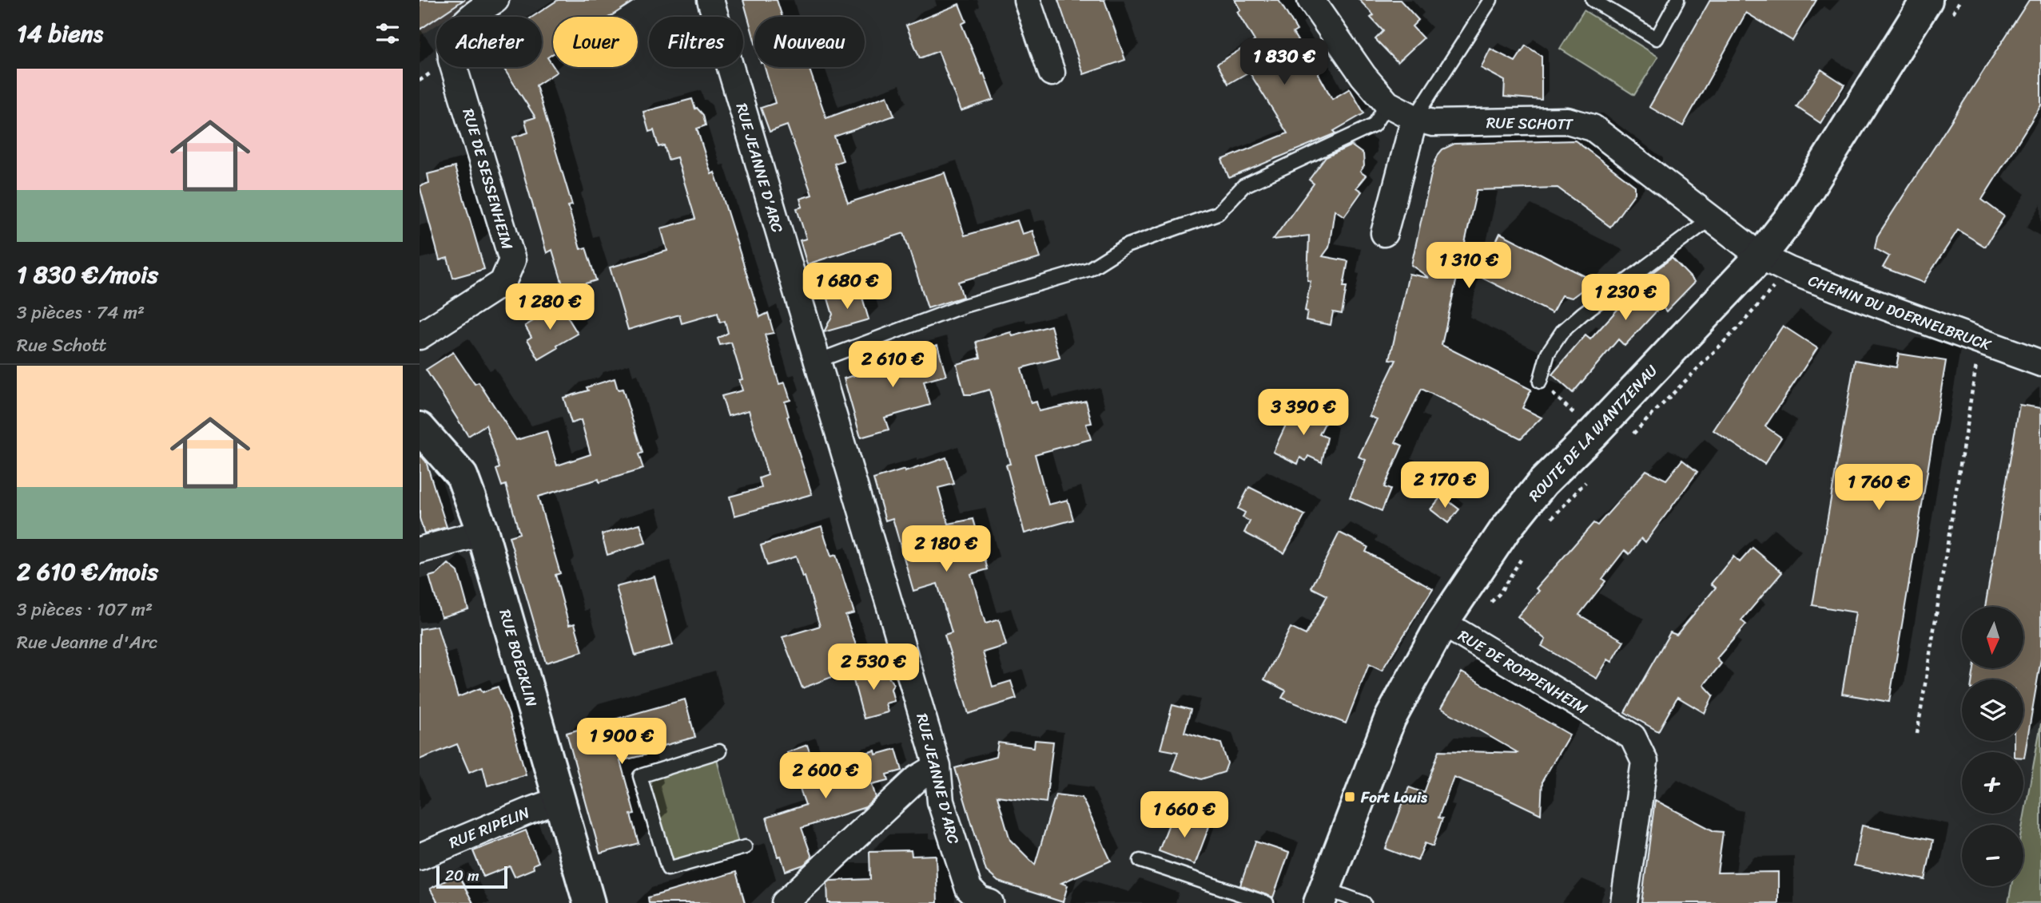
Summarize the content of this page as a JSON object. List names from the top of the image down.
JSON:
{
  "streets": {
    "street": [
      "RUE SCHOTT",
      "RUE JEANNE D'ARC",
      "RUE DE SESSENHEIM",
      "CHEMIN DU DOERNELBRUCK",
      "ROUTE DE LA WANTZENAU",
      "RUE BOECKLIN",
      "RUE DE ROPPENHEIM",
      "RUE RIPELIN"
    ]
  },
  "crossings": [
    ["RUE SCHOTT", "CHEMIN DU DOERNELBRUCK"],
    ["RUE SCHOTT", "ROUTE DE LA WANTZENAU"],
    ["CHEMIN DU DOERNELBRUCK", "ROUTE DE LA WANTZENAU"],
    ["ROUTE DE LA WANTZENAU", "RUE DE ROPPENHEIM"],
    ["RUE BOECKLIN", "RUE RIPELIN"]
  ],
  "places": {
    "transit": ["Fort Louis"]
  },
  "scale_bar": "20 m",
  "north": "bottom",
  "page": {
    "heading": "14 biens",
    "chip": [
      "Acheter",
      "Louer",
      "Filtres",
      "Nouveau"
    ],
    "price": [
      "1 830 €",
      "1 310 €",
      "1 680 €",
      "1 230 €",
      "1 280 €",
      "2 610 €",
      "3 390 €",
      "2 170 €",
      "1 760 €",
      "2 180 €",
      "2 530 €",
      "1 900 €",
      "2 600 €",
      "1 660 €"
    ],
    "list": [
      {
        "name": "1 830 €/mois",
        "note": "3 pièces · 74 m² · Rue Schott"
      },
      {
        "name": "2 610 €/mois",
        "note": "3 pièces · 107 m² · Rue Jeanne d'Arc"
      }
    ],
    "map_buttons": ["+", "−"],
    "scale": "20 m"
  }
}
